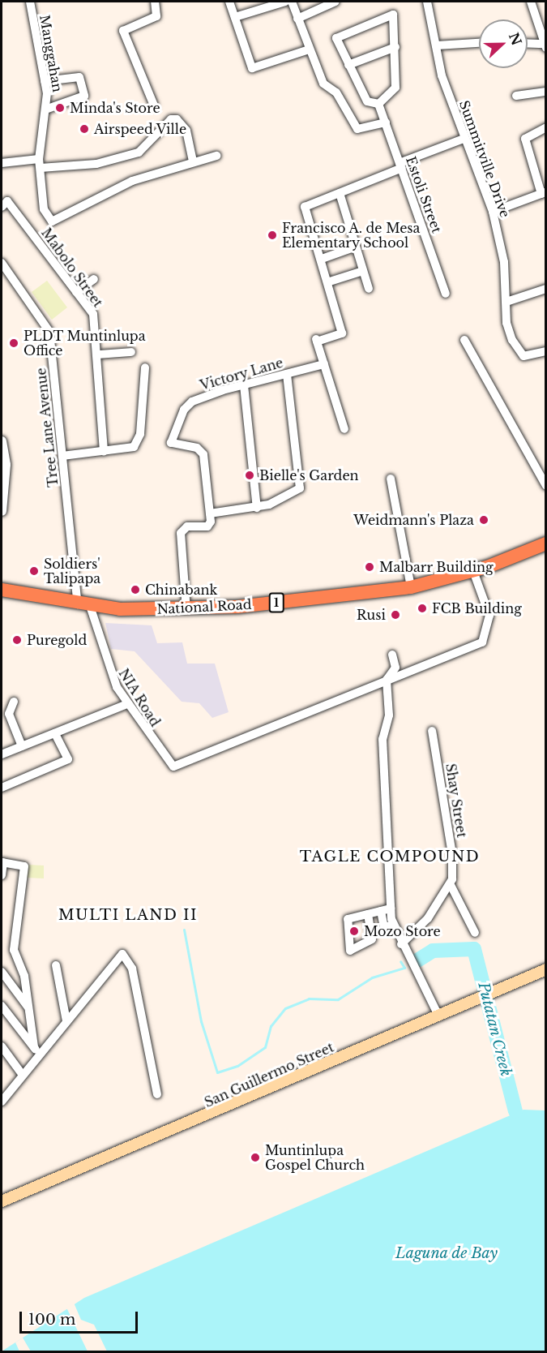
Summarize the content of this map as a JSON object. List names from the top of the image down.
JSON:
{
  "streets": {
    "highway": ["1", "National Road"],
    "main road": ["San Guillermo Street"],
    "street": [
      "Manggahan",
      "Summitville Drive",
      "Estoli Street",
      "Mabolo Street",
      "Victory Lane",
      "Tree Lane Avenue",
      "NIA Road",
      "Shay Street"
    ]
  },
  "crossings": [
    ["Tree Lane Avenue", "National Road"],
    ["Tree Lane Avenue", "NIA Road"],
    ["National Road", "NIA Road"]
  ],
  "districts": ["TAGLE COMPOUND", "MULTI LAND II"],
  "water": ["Putatan Creek", "Laguna de Bay"],
  "places": [
    "Minda's Store",
    "Airspeed Ville",
    "Francisco A. de Mesa Elementary School",
    "PLDT Muntinlupa Office",
    "Bielle's Garden",
    "Weidmann's Plaza",
    "Malbarr Building",
    "Soldiers' Talipapa",
    "Chinabank",
    "FCB Building",
    "Rusi",
    "Puregold",
    "Mozo Store",
    "Muntinlupa Gospel Church"
  ],
  "scale_bar": "100 m",
  "north": "right"
}
